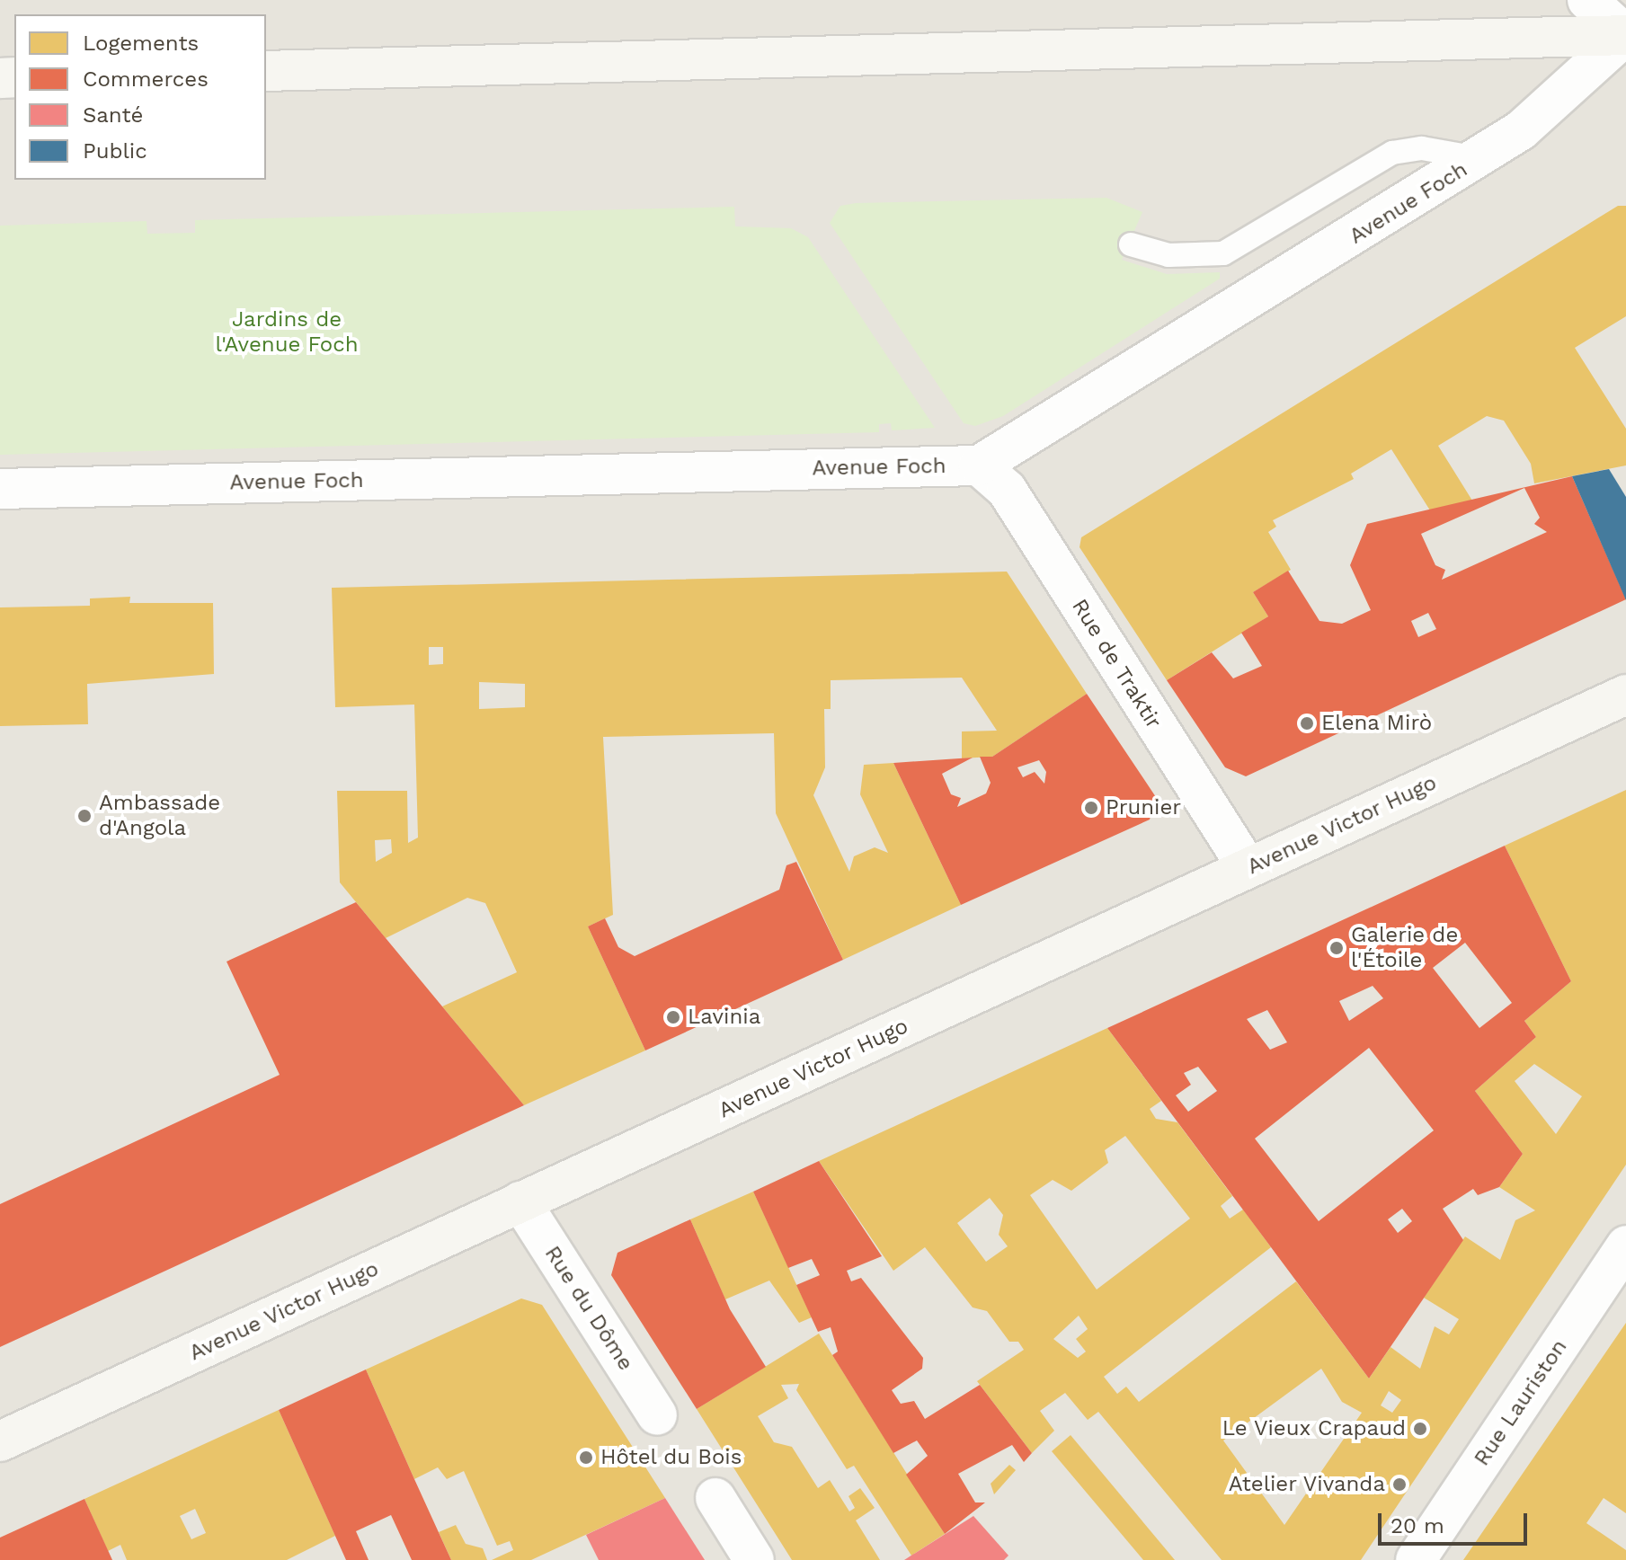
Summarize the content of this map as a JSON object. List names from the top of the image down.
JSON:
{
  "streets": {
    "main road": ["Avenue Victor Hugo"],
    "street": [
      "Avenue Foch",
      "Rue de Traktir",
      "Rue du Dôme",
      "Rue Lauriston"
    ]
  },
  "crossings": [
    ["Avenue Foch", "Rue de Traktir"],
    ["Rue de Traktir", "Avenue Victor Hugo"],
    ["Avenue Victor Hugo", "Rue du Dôme"]
  ],
  "parks": ["Jardins de l'Avenue Foch"],
  "places": [
    "Elena Mirò",
    "Prunier",
    "Ambassade d'Angola",
    "Galerie de l'Étoile",
    "Lavinia",
    "Le Vieux Crapaud",
    "Hôtel du Bois",
    "Atelier Vivanda"
  ],
  "legend": [
    "Logements",
    "Commerces",
    "Santé",
    "Public"
  ],
  "scale_bar": "20 m"
}
